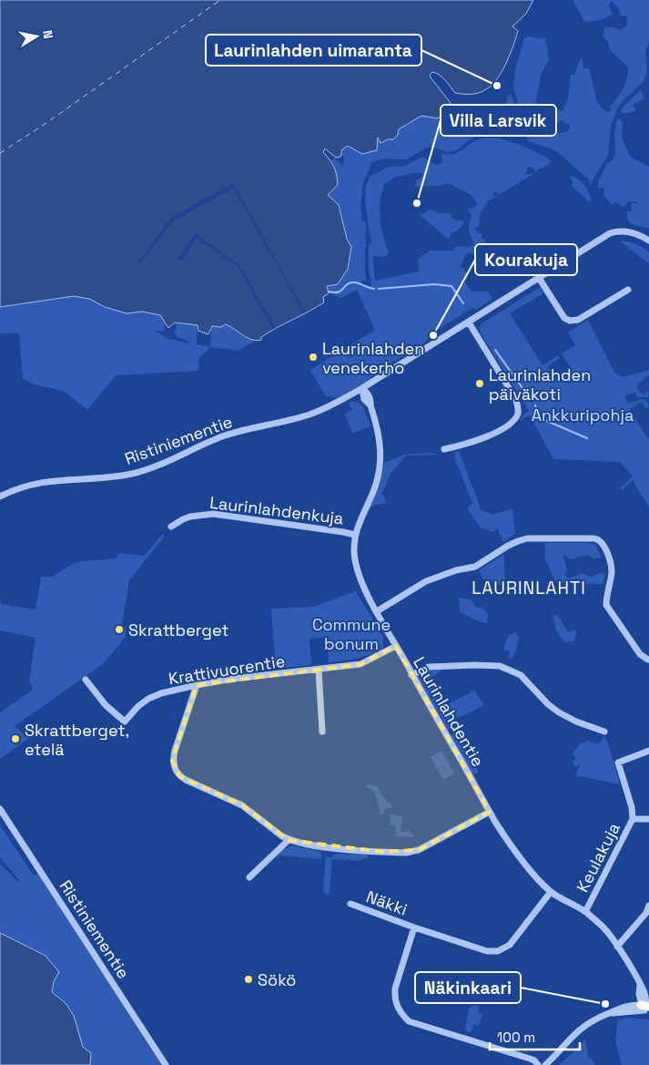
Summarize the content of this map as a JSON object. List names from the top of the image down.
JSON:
{
  "streets": {
    "street": [
      "Ristiniementie",
      "Laurinlahdenkuja",
      "Krattivuorentie",
      "Laurinlahdentie",
      "Keulakuja",
      "Näkki"
    ]
  },
  "crossings": [
    ["Ristiniementie", "Laurinlahdentie"],
    ["Laurinlahdenkuja", "Laurinlahdentie"],
    ["Krattivuorentie", "Laurinlahdentie"],
    ["Laurinlahdentie", "Keulakuja"],
    ["Laurinlahdentie", "Näkki"]
  ],
  "districts": ["LAURINLAHTI"],
  "parks": ["Ankkuripohja", "Commune bonum"],
  "places": [
    "Laurinlahden uimaranta",
    "Villa Larsvik",
    "Kourakuja",
    "Laurinlahden venekerho",
    "Laurinlahden päiväkoti",
    "Skrattberget",
    "Skrattberget, etelä",
    "Sökö",
    "Näkinkaari"
  ],
  "scale_bar": "100 m",
  "north": "right"
}
